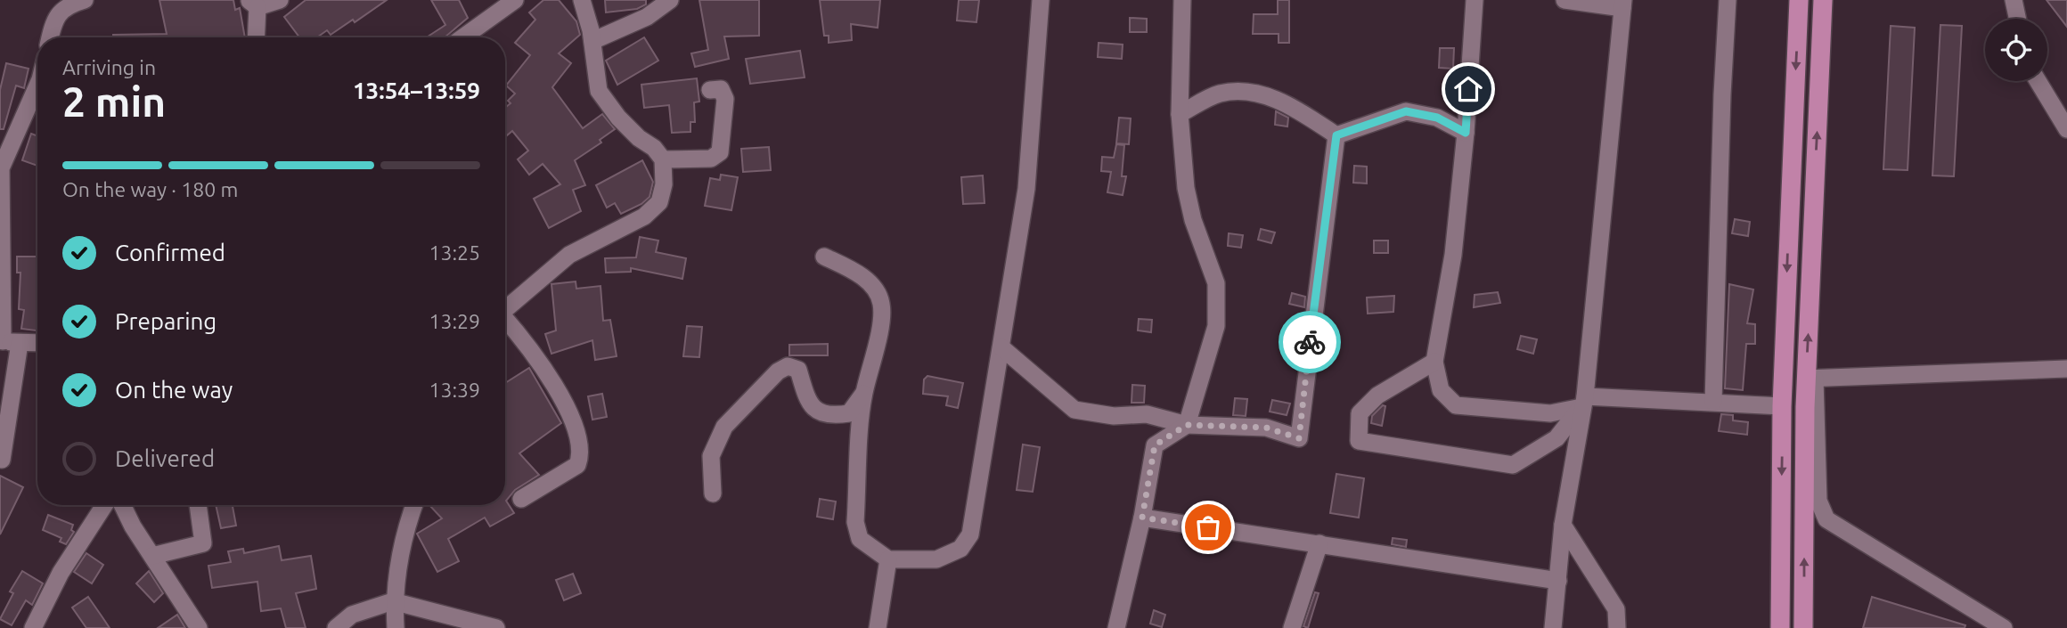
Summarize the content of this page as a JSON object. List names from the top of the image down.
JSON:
{
  "page": {
    "heading": ["2 min", "Arriving in", "13:54–13:59"],
    "bar": "On the way · 180 m",
    "list": [
      ["Confirmed", "13:25"],
      ["Preparing", "13:29"],
      ["On the way", "13:39"],
      "Delivered"
    ]
  }
}
